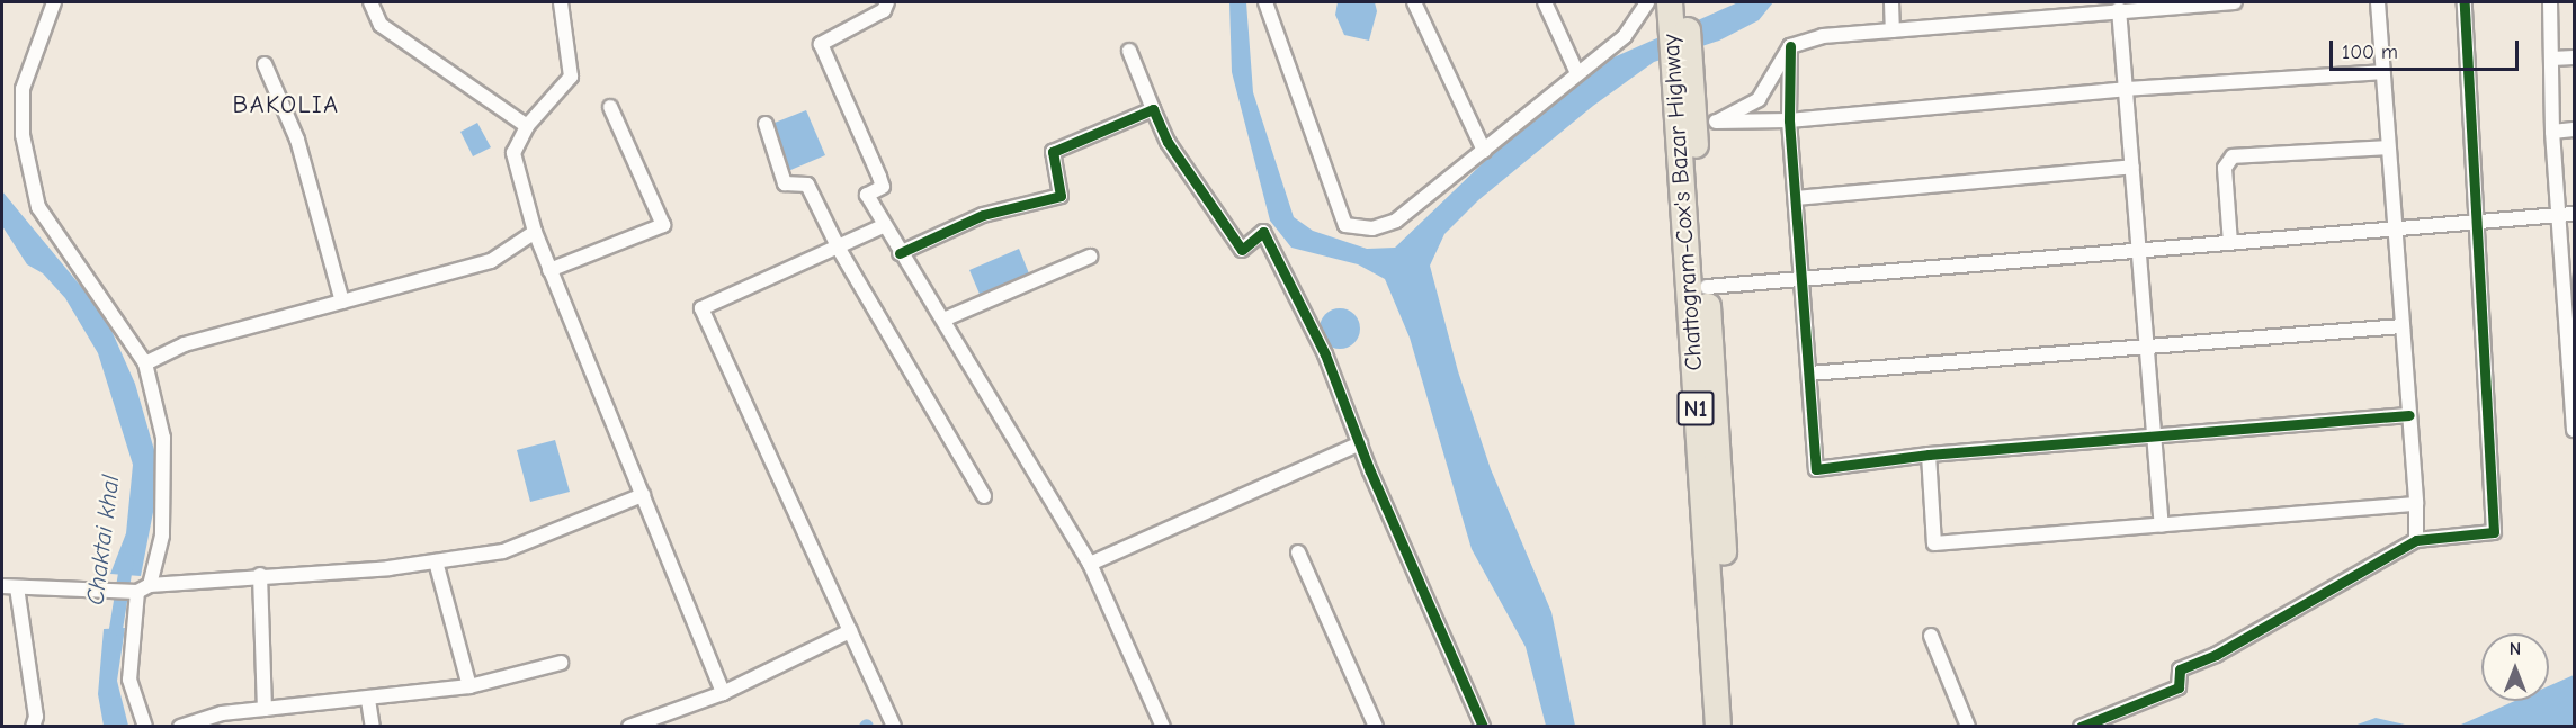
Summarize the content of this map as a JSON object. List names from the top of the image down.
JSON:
{
  "streets": {
    "highway": ["Chattogram-Cox's Bazar Highway", "N1"]
  },
  "districts": ["BAKOLIA"],
  "water": ["Chaktai khal"],
  "scale_bar": "100 m",
  "north": "top"
}
